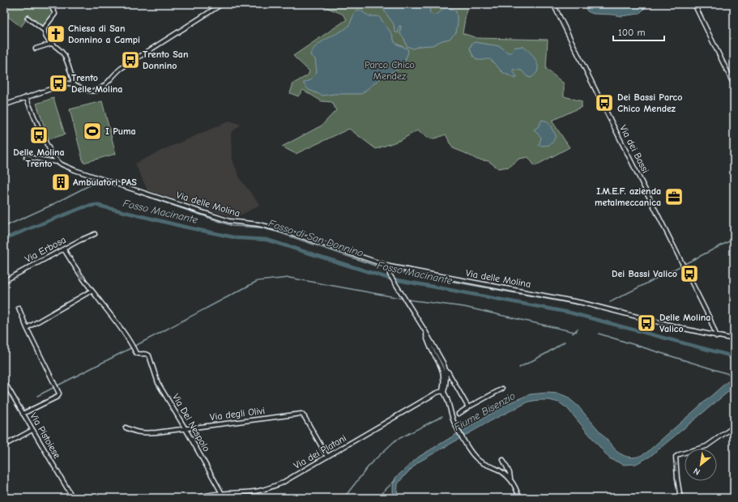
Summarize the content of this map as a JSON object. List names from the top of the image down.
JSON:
{
  "streets": {
    "street": [
      "Via dei Bassi",
      "Via delle Molina",
      "Via Erbosa",
      "Via degli Olivi",
      "Via Del Nespolo",
      "Via Pistoiese",
      "Via dei Platani"
    ]
  },
  "crossings": [
    ["Via dei Bassi", "Via delle Molina"],
    ["Via degli Olivi", "Via Del Nespolo"],
    ["Via degli Olivi", "Via dei Platani"],
    ["Via Del Nespolo", "Via dei Platani"]
  ],
  "water": ["Fosso Macinante", "Fosso di San Donnino", "Fiume Bisenzio"],
  "parks": ["Parco Chico Mendez"],
  "places": {
    "church": ["Chiesa di San Donnino a Campi"],
    "bus stop": [
      "Trento San Donnino",
      "Trento Delle Molina",
      "Dei Bassi Parco Chico Mendez",
      "Delle Molina Trento",
      "Dei Bassi Valico",
      "Delle Molina Valico"
    ],
    "sports": ["I Puma"],
    "building": ["Ambulatori PAS"],
    "office": ["I.M.E.F. azienda metalmeccanica"]
  },
  "scale_bar": "100 m",
  "north": "bottom left"
}
